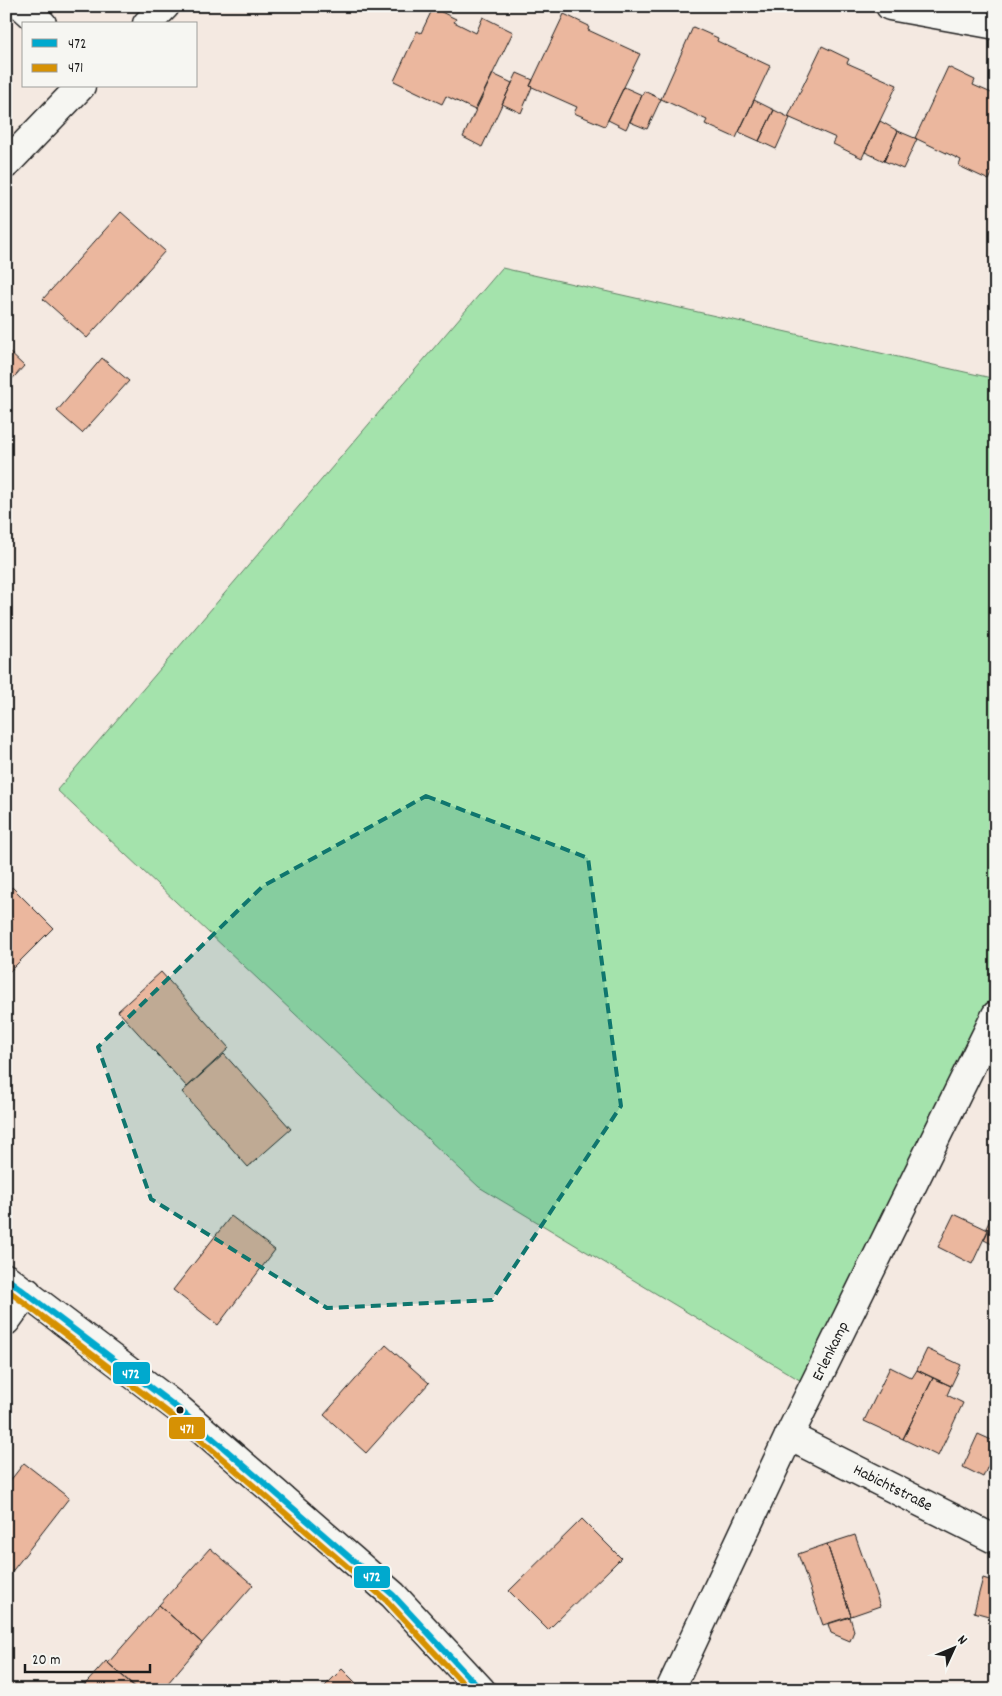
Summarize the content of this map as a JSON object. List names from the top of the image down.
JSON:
{
  "streets": {
    "street": ["Erlenkamp", "Habichtstraße"]
  },
  "crossings": [
    ["Erlenkamp", "Habichtstraße"]
  ],
  "lines": ["transit line 472", "transit line 471"],
  "legend": ["472", "471"],
  "scale_bar": "20 m",
  "north": "top right"
}
